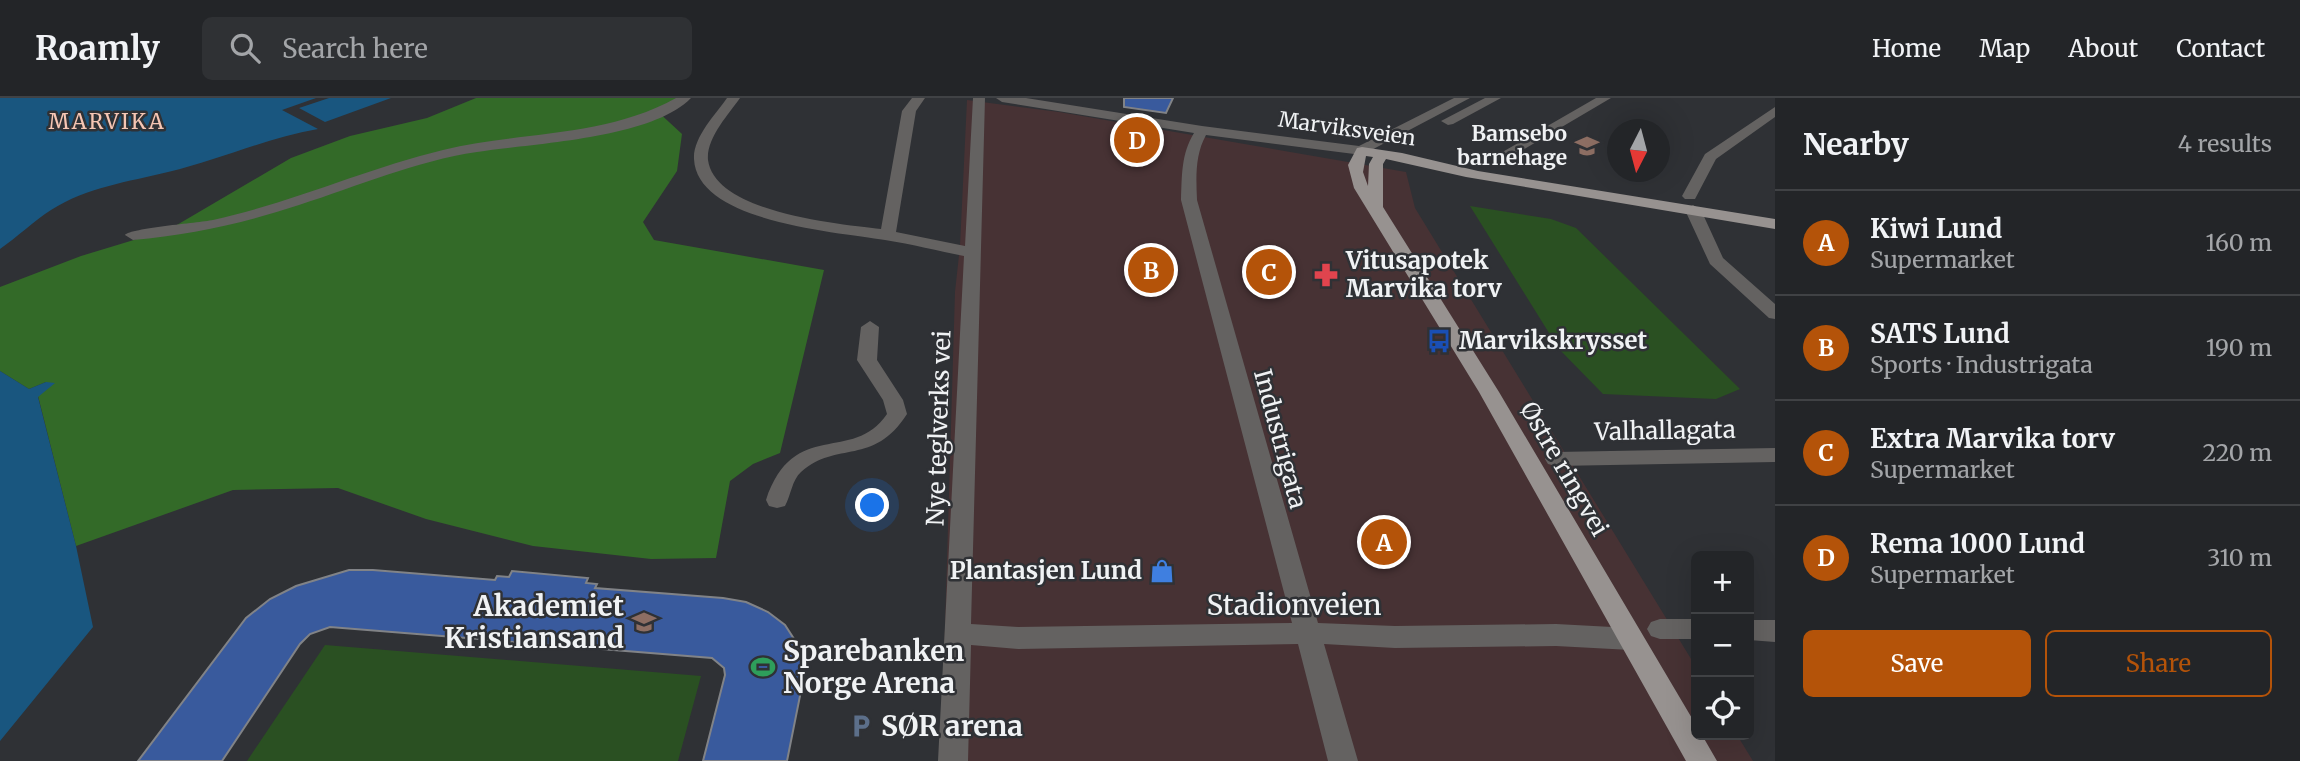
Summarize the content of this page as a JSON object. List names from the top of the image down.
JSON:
{
  "streets": {
    "main road": ["Marviksveien", "Østre ringvei"],
    "street": [
      "Nye teglverks vei",
      "Valhallagata",
      "Industrigata",
      "Stadionveien"
    ]
  },
  "crossings": [
    ["Marviksveien", "Industrigata"],
    ["Marviksveien", "Østre ringvei"],
    ["Nye teglverks vei", "Stadionveien"],
    ["Industrigata", "Stadionveien"],
    ["Østre ringvei", "Stadionveien"]
  ],
  "districts": ["MARVIKA"],
  "places": {
    "school or university": ["Bamsebo barnehage", "Akademiet Kristiansand"],
    "pharmacy": ["Vitusapotek Marvika torv"],
    "bus stop": ["Marvikskrysset"],
    "shop": ["Plantasjen Lund"],
    "sports": ["Sparebanken Norge Arena"],
    "parking": ["SØR arena"]
  },
  "north": "bottom",
  "page": {
    "header": "Roamly",
    "search": "Search here",
    "nav": [
      "Home",
      "Map",
      "About",
      "Contact"
    ],
    "heading": ["Nearby", "4 results"],
    "pins": [
      "D",
      "B",
      "C",
      "A"
    ],
    "list": [
      {
        "mark": "A",
        "name": "Kiwi Lund",
        "note": "Supermarket",
        "value": "160 m"
      },
      {
        "mark": "B",
        "name": "SATS Lund",
        "note": "Sports · Industrigata",
        "value": "190 m"
      },
      {
        "mark": "C",
        "name": "Extra Marvika torv",
        "note": "Supermarket",
        "value": "220 m"
      },
      {
        "mark": "D",
        "name": "Rema 1000 Lund",
        "note": "Supermarket",
        "value": "310 m"
      }
    ],
    "map_buttons": ["+", "−"],
    "buttons": ["Save", "Share"]
  }
}
